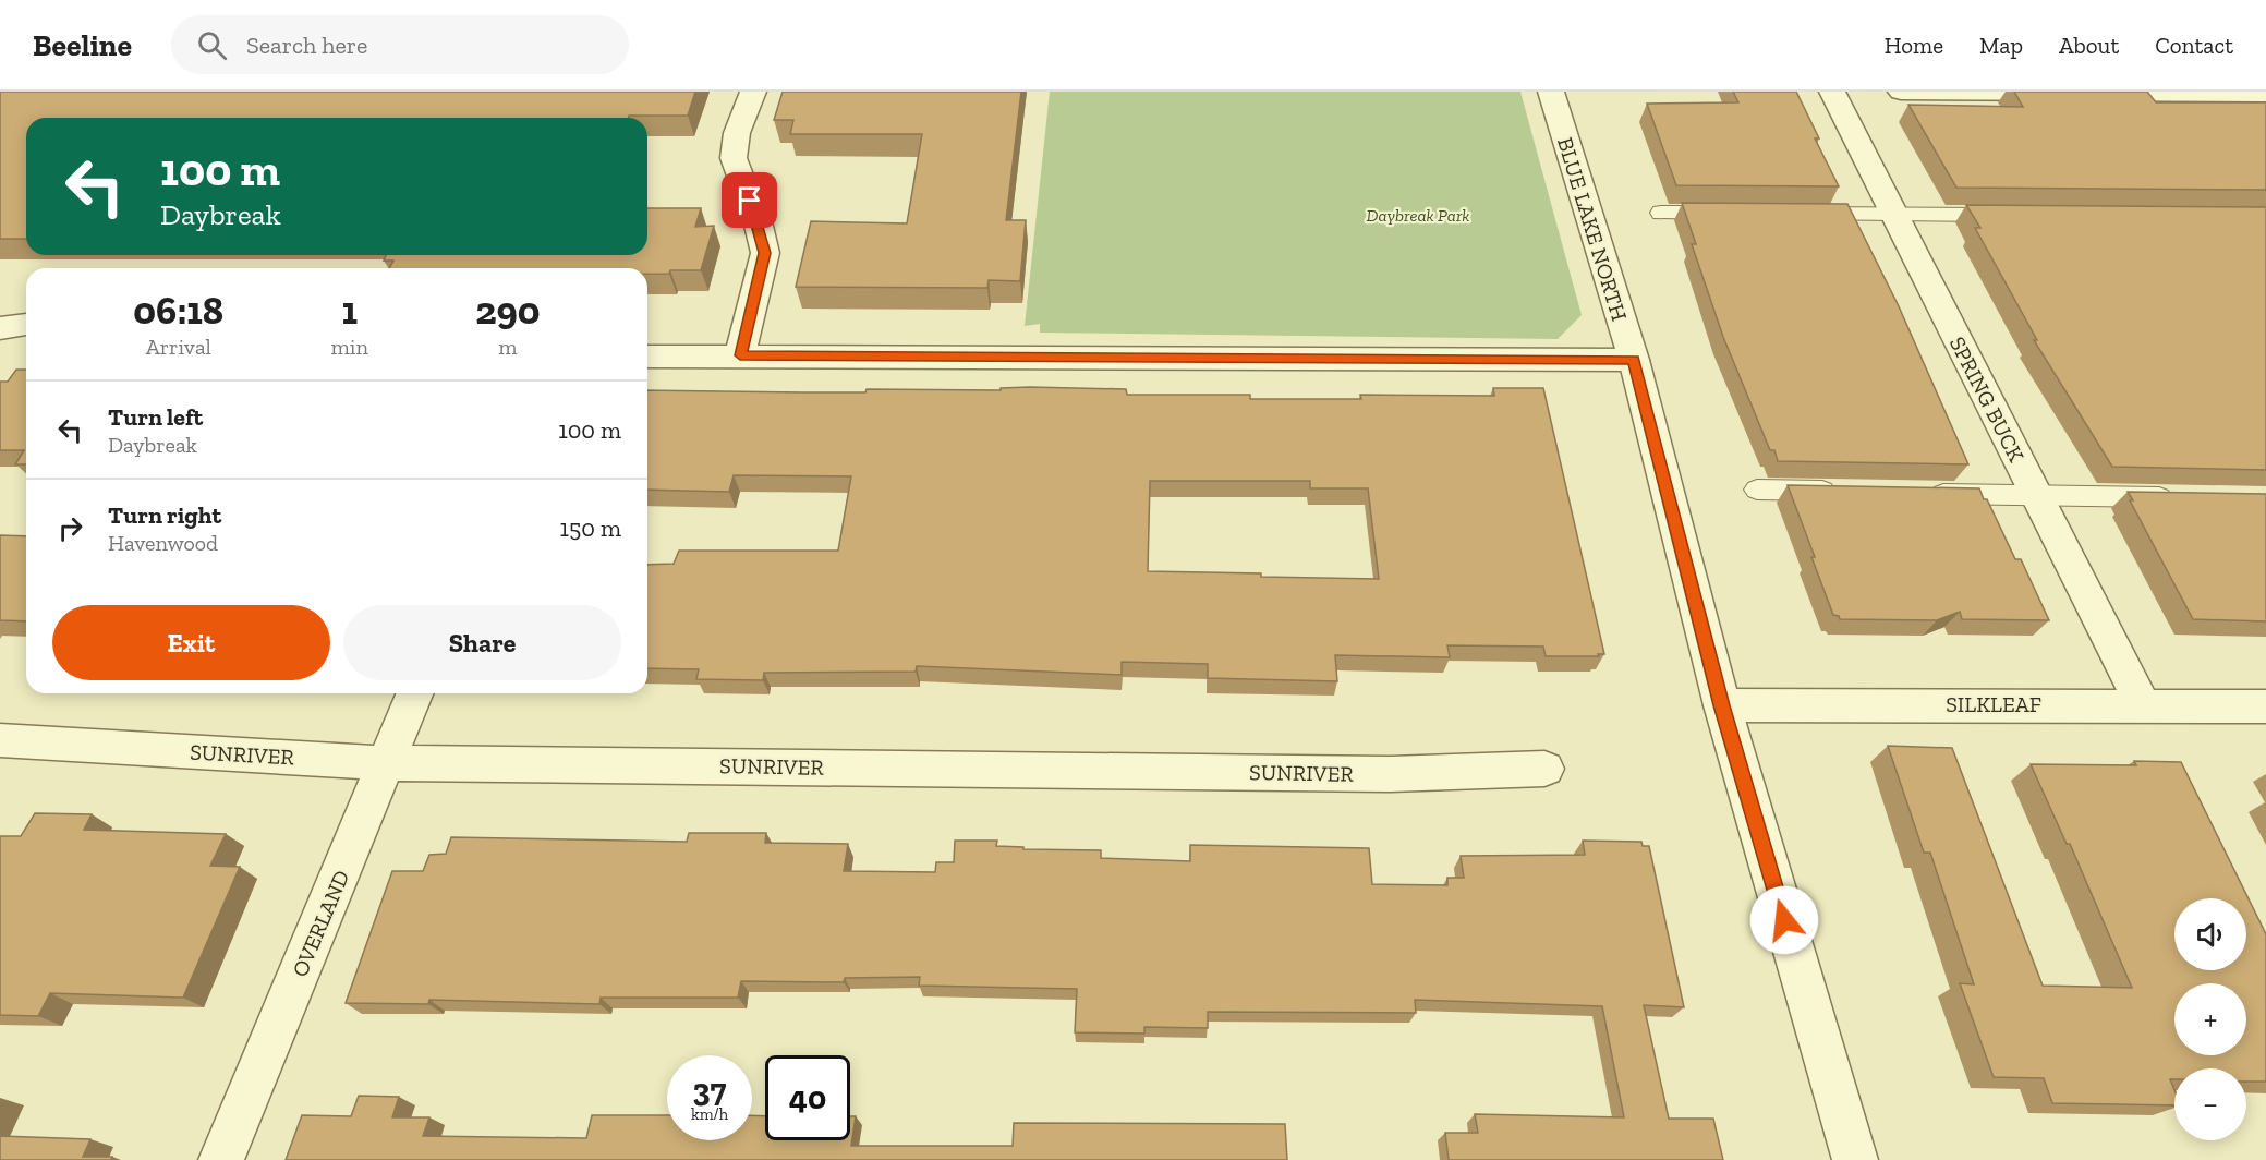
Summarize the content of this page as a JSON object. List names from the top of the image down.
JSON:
{
  "streets": {
    "street": [
      "BLUE LAKE NORTH",
      "SPRING BUCK",
      "SILKLEAF",
      "SUNRIVER",
      "OVERLAND"
    ]
  },
  "crossings": [
    ["BLUE LAKE NORTH", "SILKLEAF"],
    ["SPRING BUCK", "SILKLEAF"],
    ["SUNRIVER", "OVERLAND"]
  ],
  "parks": ["Daybreak Park"],
  "page": {
    "header": "Beeline",
    "search": "Search here",
    "nav": [
      "Home",
      "Map",
      "About",
      "Contact"
    ],
    "turn": ["100 m", "Daybreak"],
    "eta": [
      "06:18",
      "Arrival",
      "1",
      "min",
      "290",
      "m"
    ],
    "list": [
      {
        "name": "Turn left",
        "note": "Daybreak",
        "value": "100 m"
      },
      {
        "name": "Turn right",
        "note": "Havenwood",
        "value": "150 m"
      }
    ],
    "buttons": ["Exit", "Share"],
    "map_buttons": ["+", "−"],
    "speed": "37 km/h",
    "limit": "40"
  }
}
